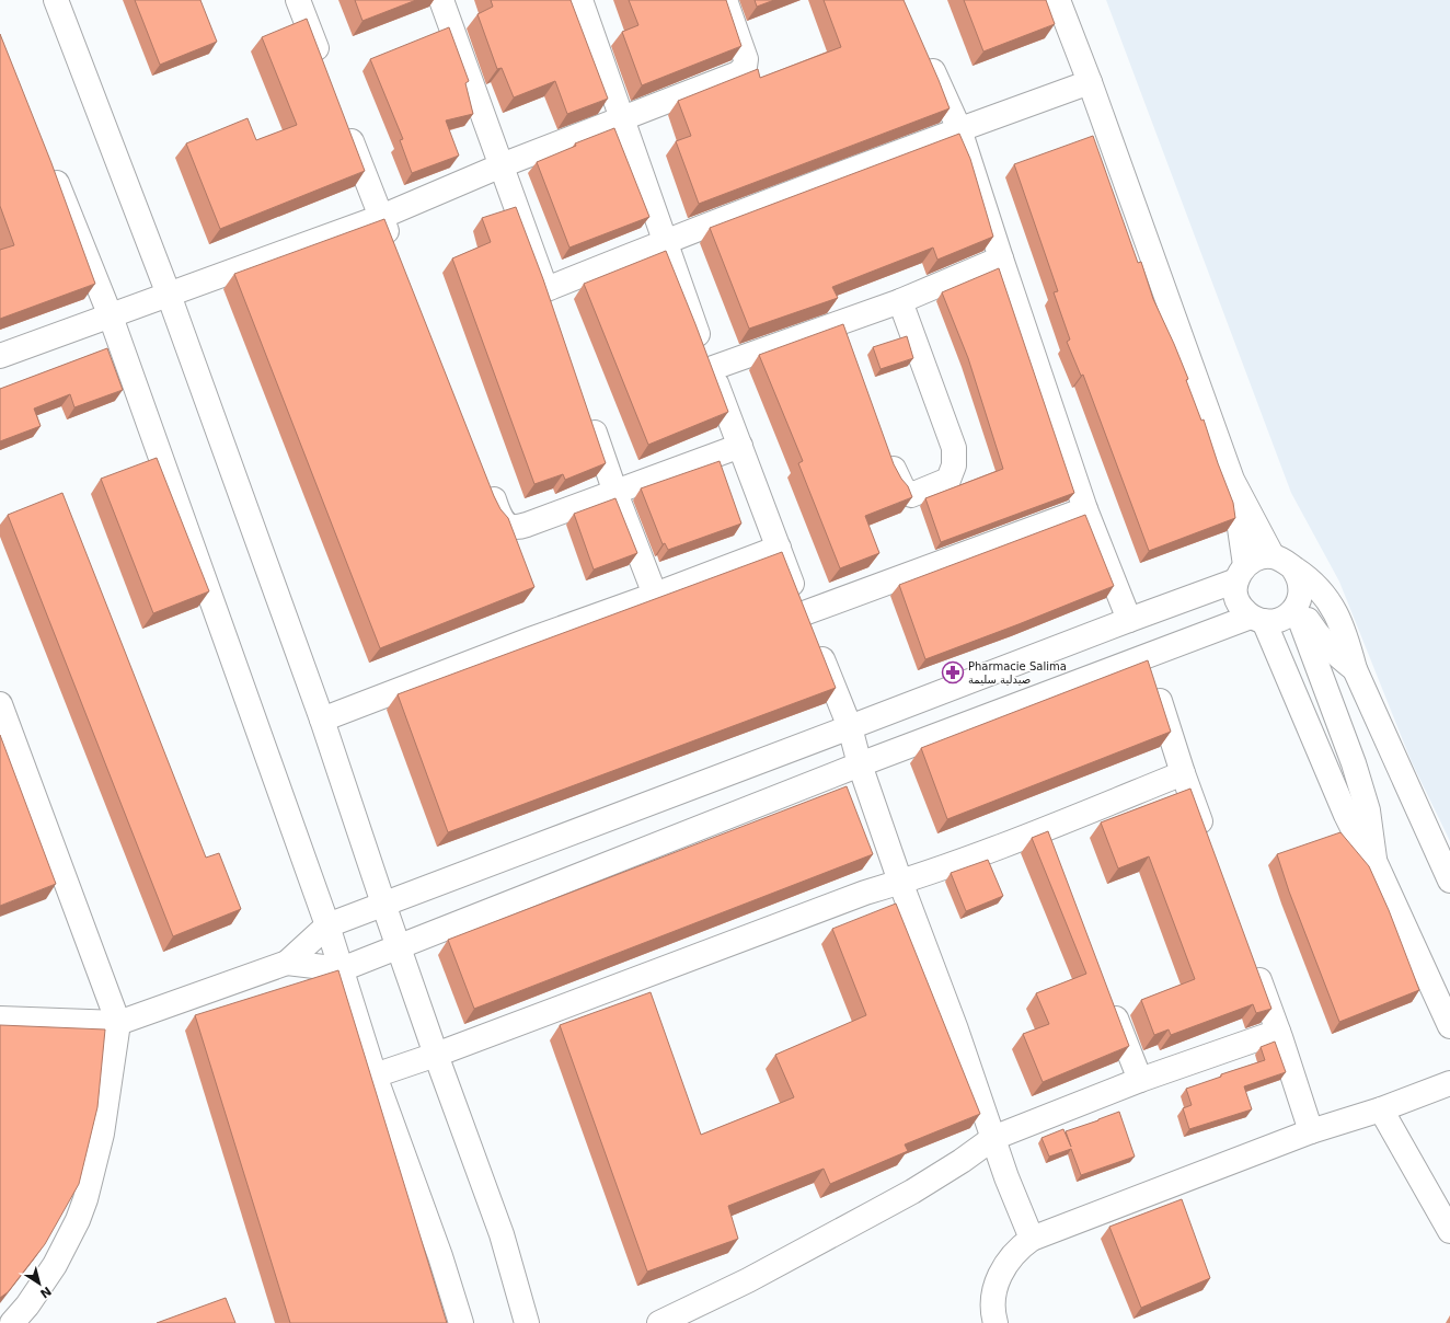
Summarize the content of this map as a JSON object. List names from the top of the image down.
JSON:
{
  "places": {
    "pharmacy": ["Pharmacie Salima صيدلية سليمة"]
  },
  "north": "bottom right"
}
